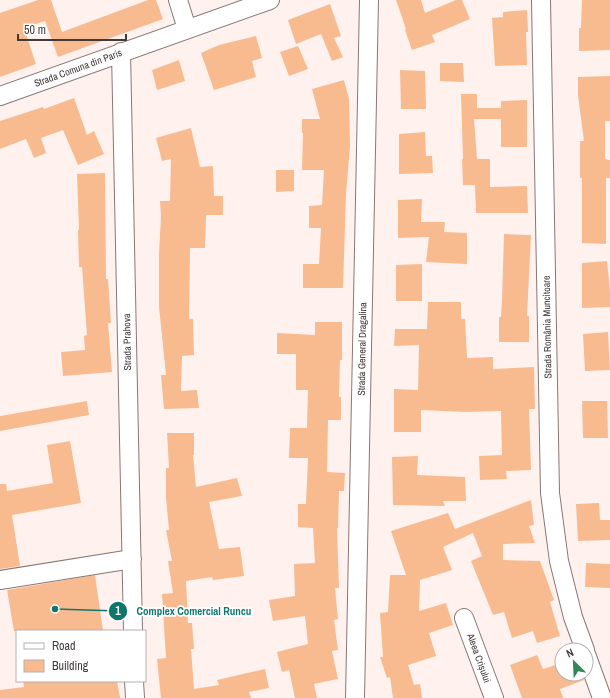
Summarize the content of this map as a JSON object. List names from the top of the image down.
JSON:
{
  "streets": {
    "street": [
      "Strada Comuna din Paris",
      "Strada România Muncitoare",
      "Strada Prahova",
      "Strada General Dragalina",
      "Aleea Crișului"
    ]
  },
  "crossings": [
    ["Strada Comuna din Paris", "Strada Prahova"]
  ],
  "places": ["Complex Comercial Runcu"],
  "legend": ["Road", "Building"],
  "scale_bar": "50 m",
  "north": "top left"
}
